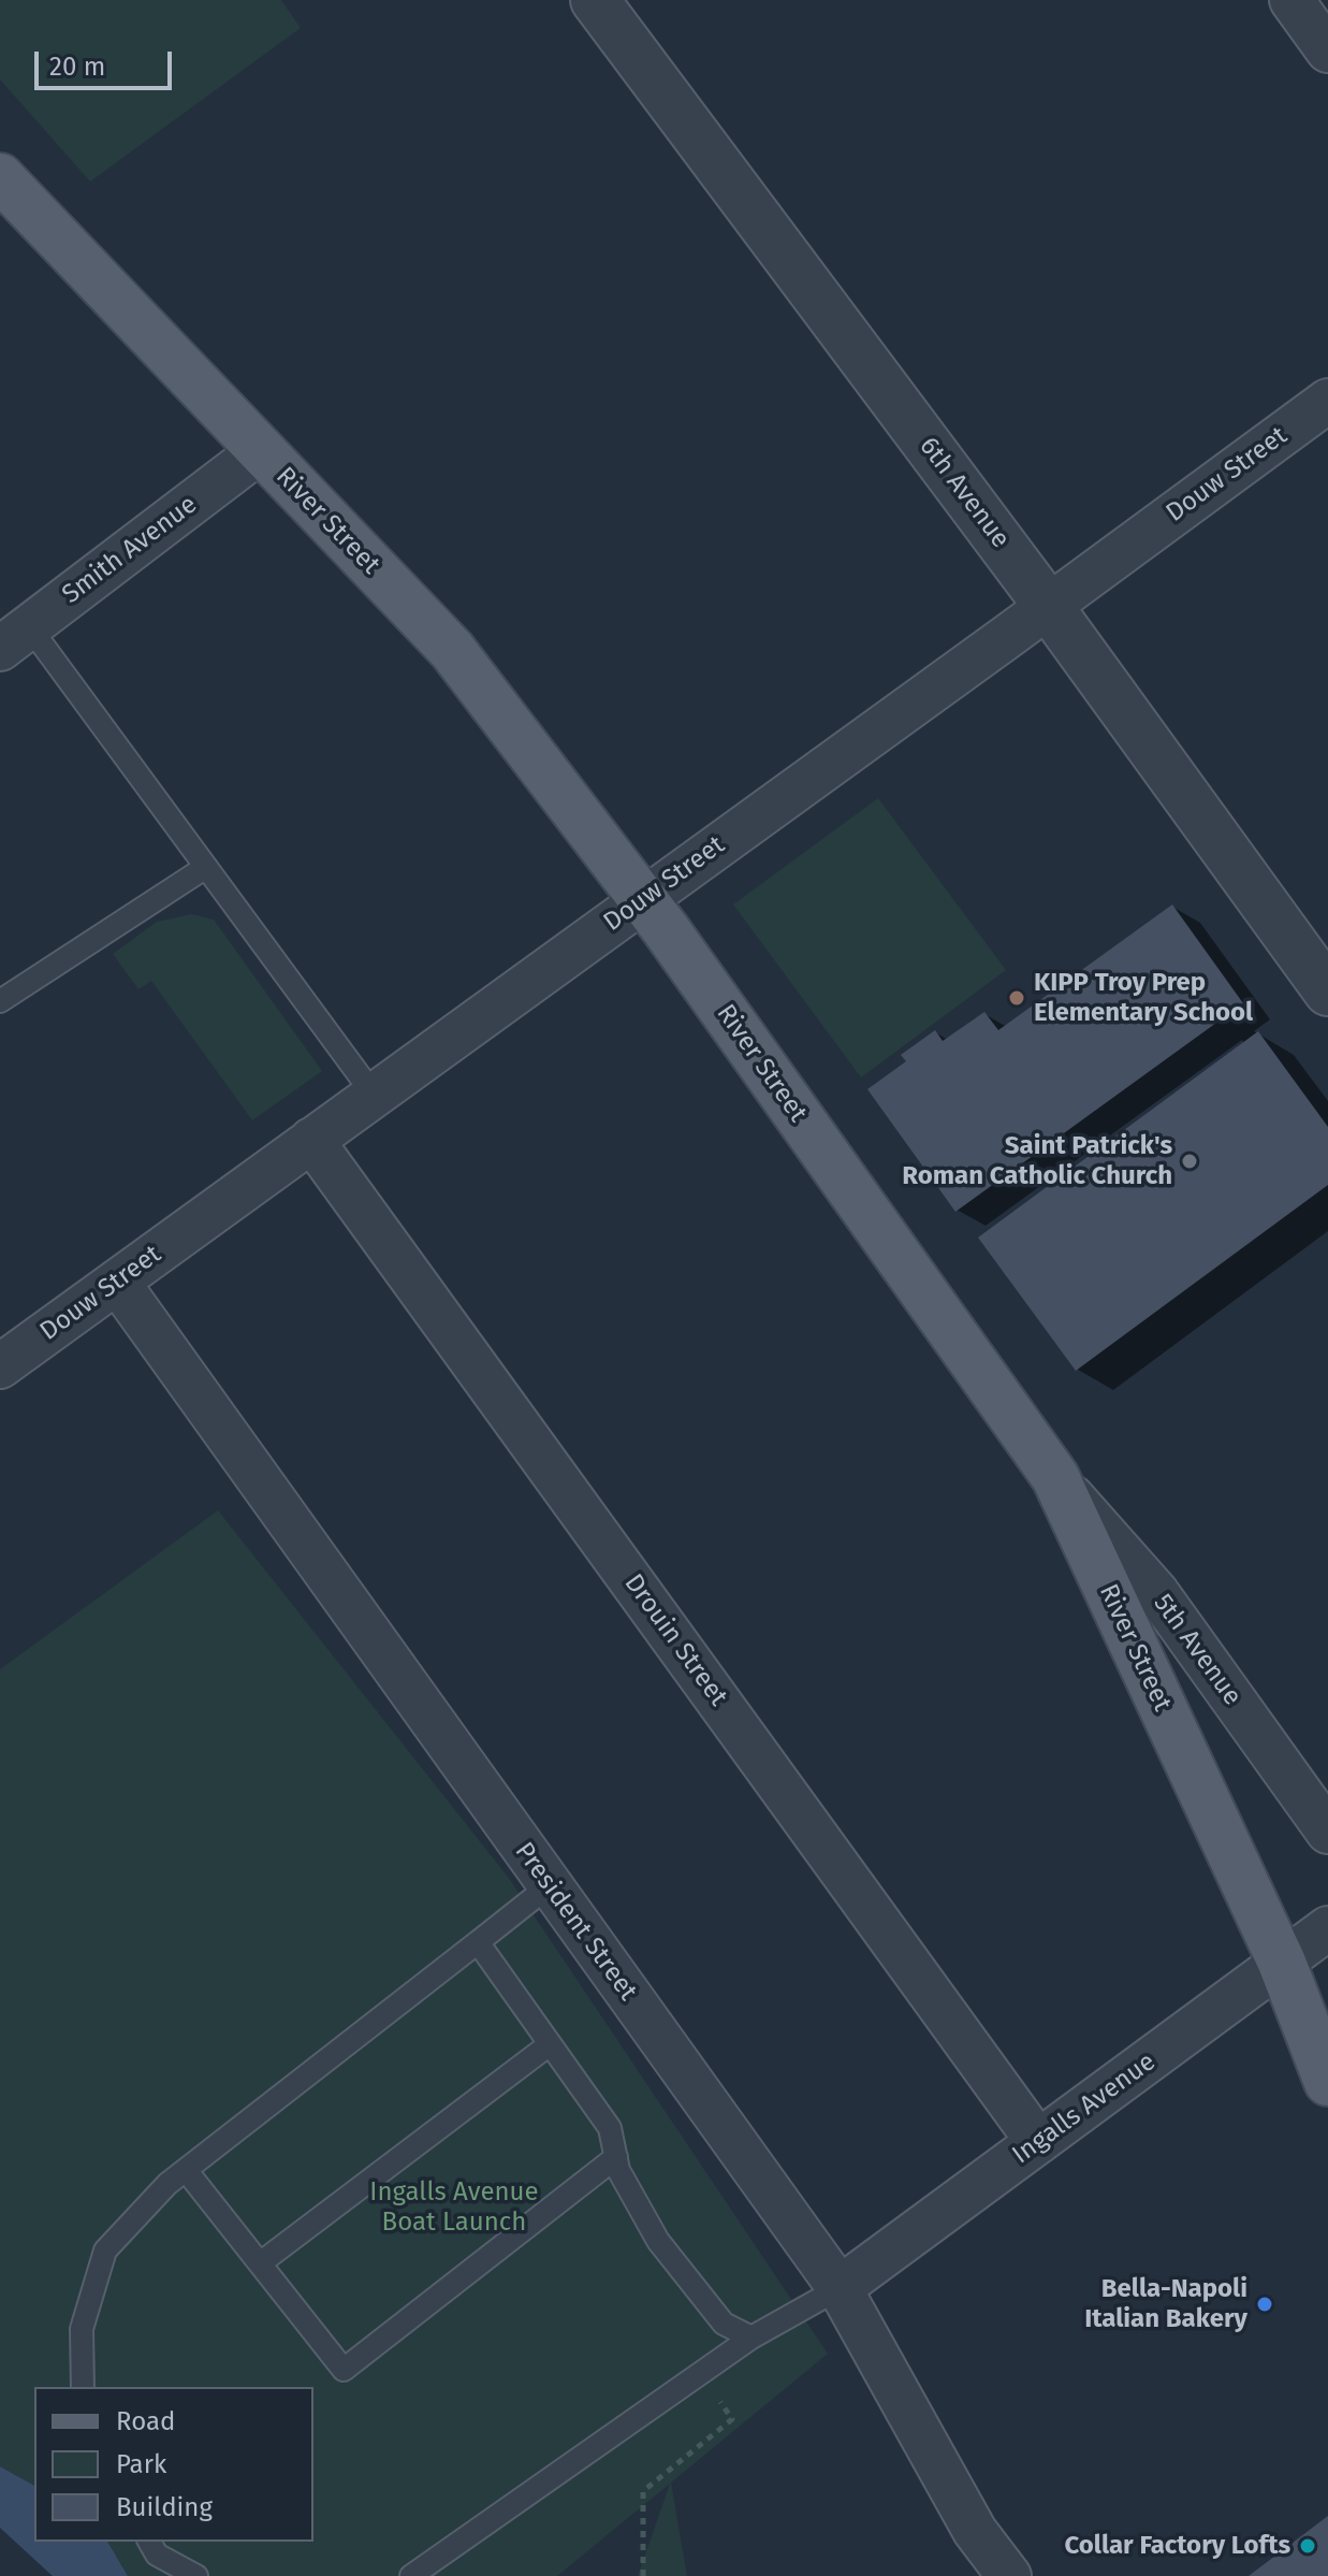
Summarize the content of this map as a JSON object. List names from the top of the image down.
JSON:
{
  "streets": {
    "main road": ["River Street"],
    "street": [
      "Douw Street",
      "6th Avenue",
      "Smith Avenue",
      "Drouin Street",
      "5th Avenue",
      "President Street",
      "Ingalls Avenue"
    ]
  },
  "crossings": [
    ["Douw Street", "6th Avenue"],
    ["Douw Street", "River Street"],
    ["Douw Street", "Drouin Street"],
    ["Douw Street", "President Street"],
    ["River Street", "Smith Avenue"],
    ["River Street", "5th Avenue"],
    ["River Street", "Ingalls Avenue"],
    ["Drouin Street", "Ingalls Avenue"],
    ["President Street", "Ingalls Avenue"]
  ],
  "parks": ["Ingalls Avenue Boat Launch"],
  "places": [
    "KIPP Troy Prep Elementary School",
    "Saint Patrick's Roman Catholic Church",
    "Bella-Napoli Italian Bakery",
    "Collar Factory Lofts"
  ],
  "legend": ["Road", "Park", "Building"],
  "scale_bar": "20 m"
}
